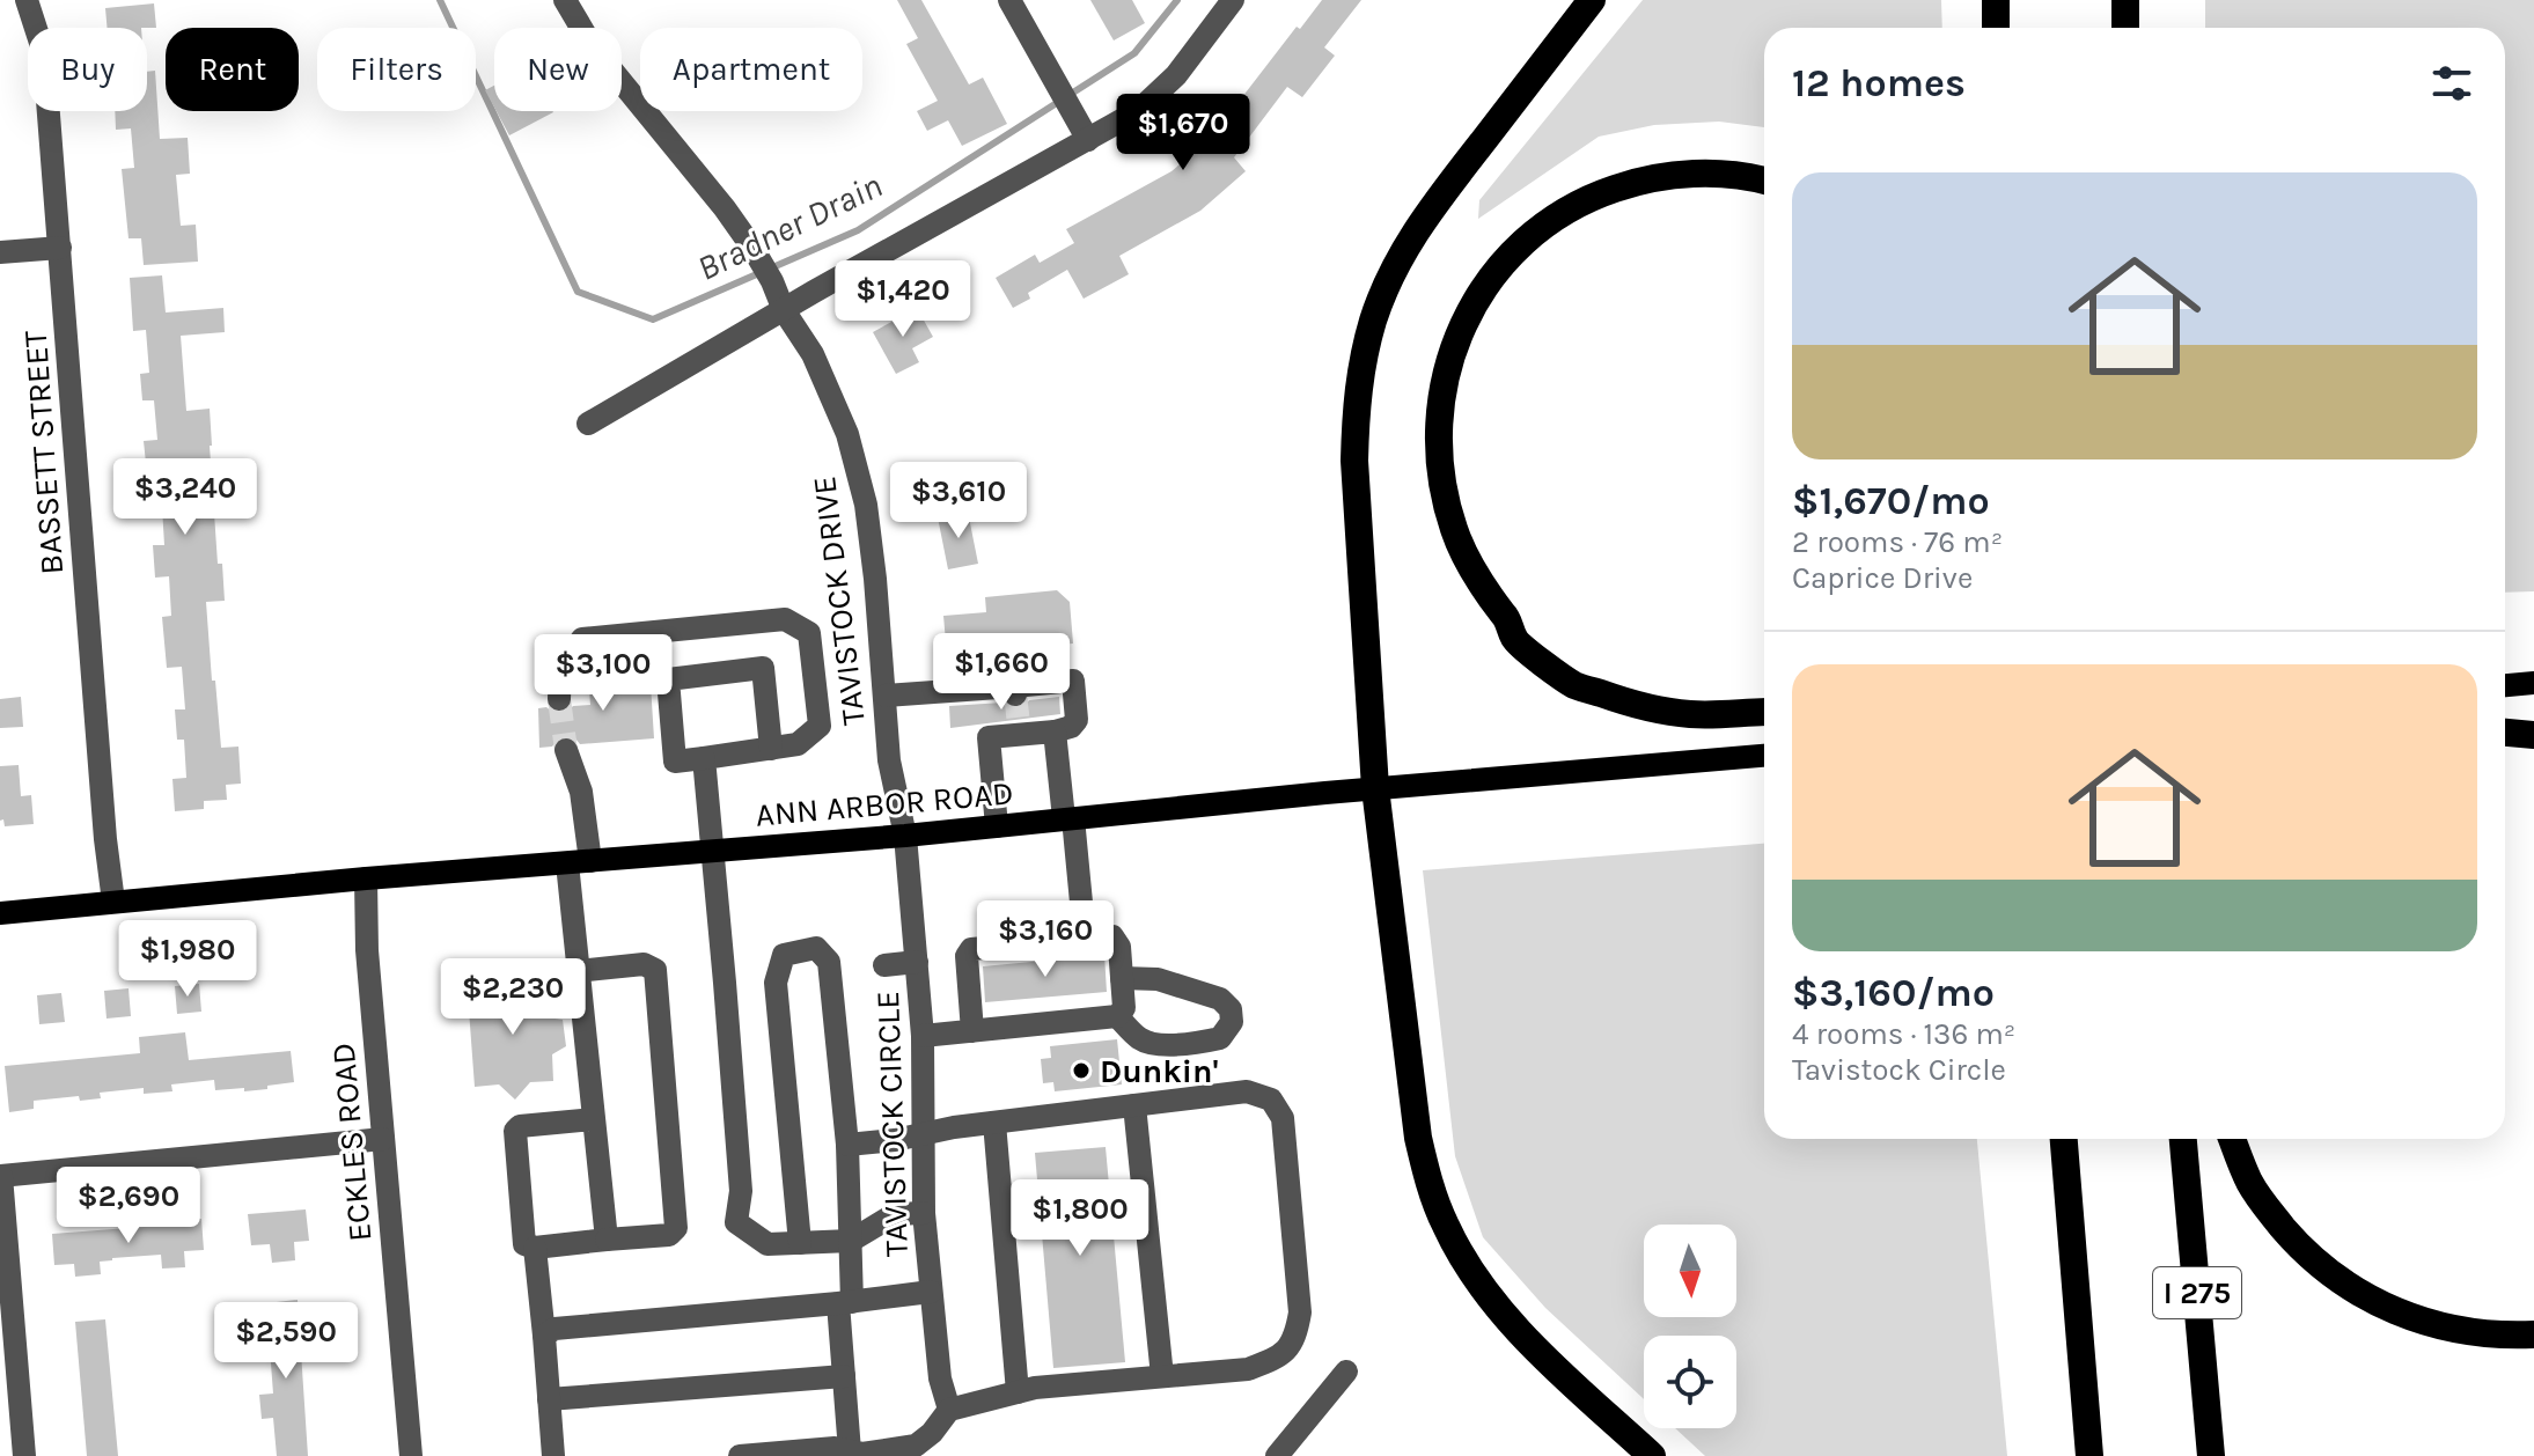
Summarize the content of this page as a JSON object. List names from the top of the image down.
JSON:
{
  "streets": {
    "highway": ["I 275"],
    "main road": ["ANN ARBOR ROAD"],
    "street": [
      "BASSETT STREET",
      "TAVISTOCK DRIVE",
      "TAVISTOCK CIRCLE",
      "ECKLES ROAD"
    ]
  },
  "crossings": [
    ["BASSETT STREET", "ANN ARBOR ROAD"],
    ["TAVISTOCK DRIVE", "ANN ARBOR ROAD"],
    ["TAVISTOCK DRIVE", "TAVISTOCK CIRCLE"],
    ["ANN ARBOR ROAD", "TAVISTOCK CIRCLE"],
    ["ANN ARBOR ROAD", "ECKLES ROAD"]
  ],
  "water": ["Bradner Drain"],
  "places": ["Dunkin'"],
  "north": "bottom",
  "page": {
    "chip": [
      "Buy",
      "Rent",
      "Filters",
      "New",
      "Apartment"
    ],
    "heading": "12 homes",
    "price": [
      "$1,670",
      "$1,420",
      "$3,240",
      "$3,610",
      "$1,660",
      "$3,100",
      "$3,160",
      "$1,980",
      "$2,230",
      "$2,690",
      "$1,800",
      "$2,590"
    ],
    "list": [
      {
        "name": "$1,670/mo",
        "note": "2 rooms · 76 m² · Caprice Drive"
      },
      {
        "name": "$3,160/mo",
        "note": "4 rooms · 136 m² · Tavistock Circle"
      }
    ]
  }
}
